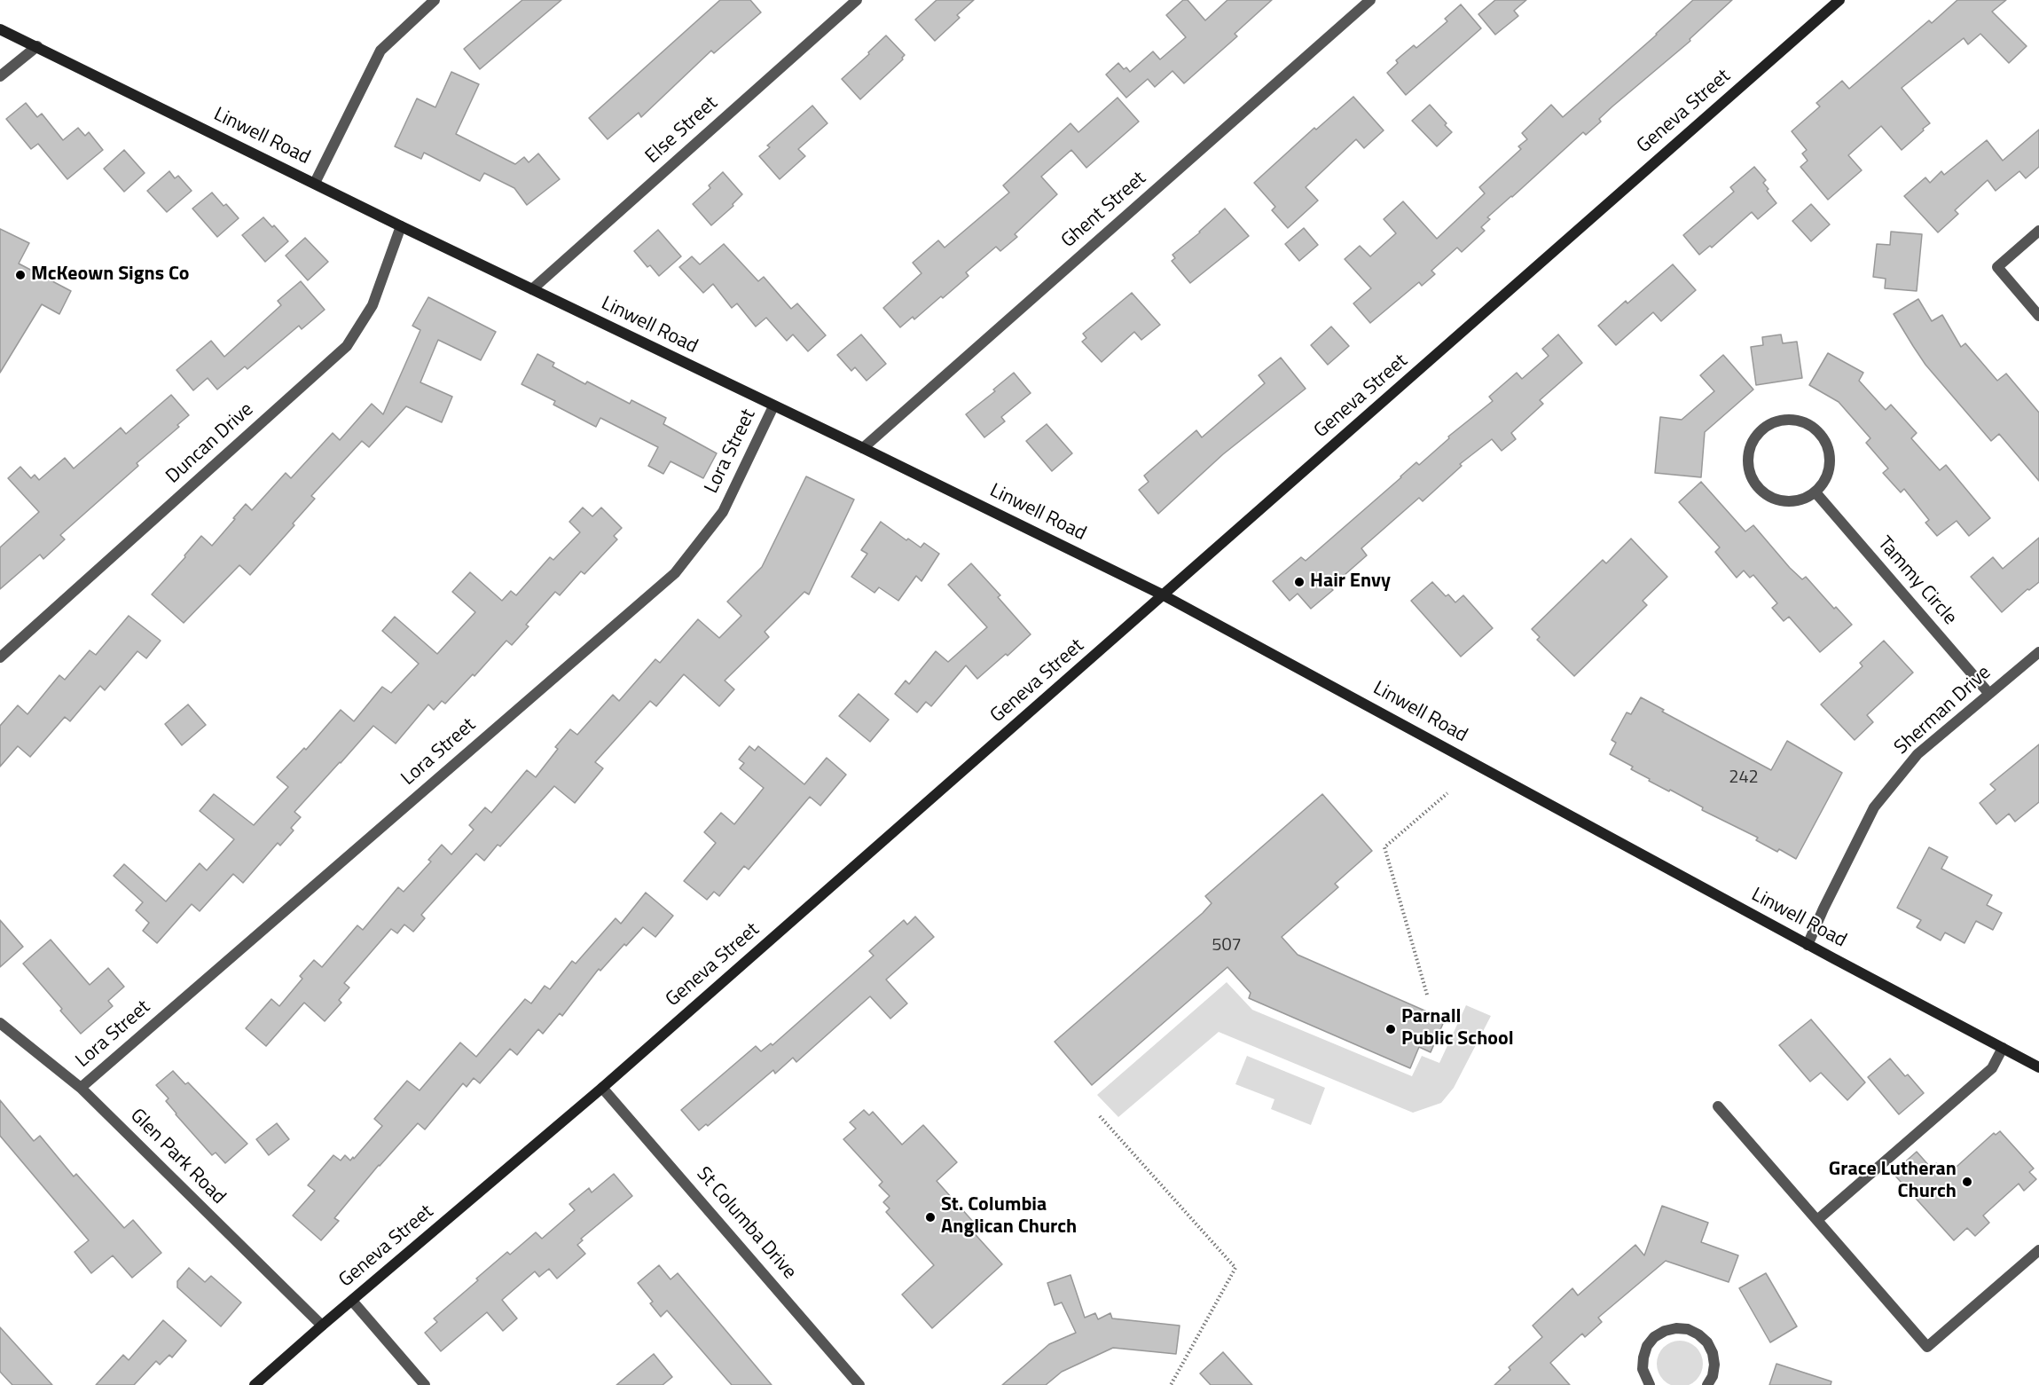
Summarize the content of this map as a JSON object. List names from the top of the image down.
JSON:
{
  "streets": {
    "main road": ["Geneva Street", "Linwell Road"],
    "street": [
      "Else Street",
      "Ghent Street",
      "Duncan Drive",
      "Lora Street",
      "Tammy Circle",
      "Sherman Drive",
      "Glen Park Road",
      "St Columba Drive"
    ]
  },
  "crossings": [
    ["Geneva Street", "Linwell Road"],
    ["Geneva Street", "Glen Park Road"],
    ["Geneva Street", "St Columba Drive"],
    ["Else Street", "Linwell Road"],
    ["Linwell Road", "Ghent Street"],
    ["Linwell Road", "Duncan Drive"],
    ["Linwell Road", "Lora Street"],
    ["Linwell Road", "Sherman Drive"],
    ["Lora Street", "Glen Park Road"],
    ["Tammy Circle", "Sherman Drive"]
  ],
  "places": [
    "McKeown Signs Co",
    "Hair Envy",
    "Parnall Public School",
    "Grace Lutheran Church",
    "St. Columbia Anglican Church"
  ],
  "house_numbers": ["242", "507"]
}
